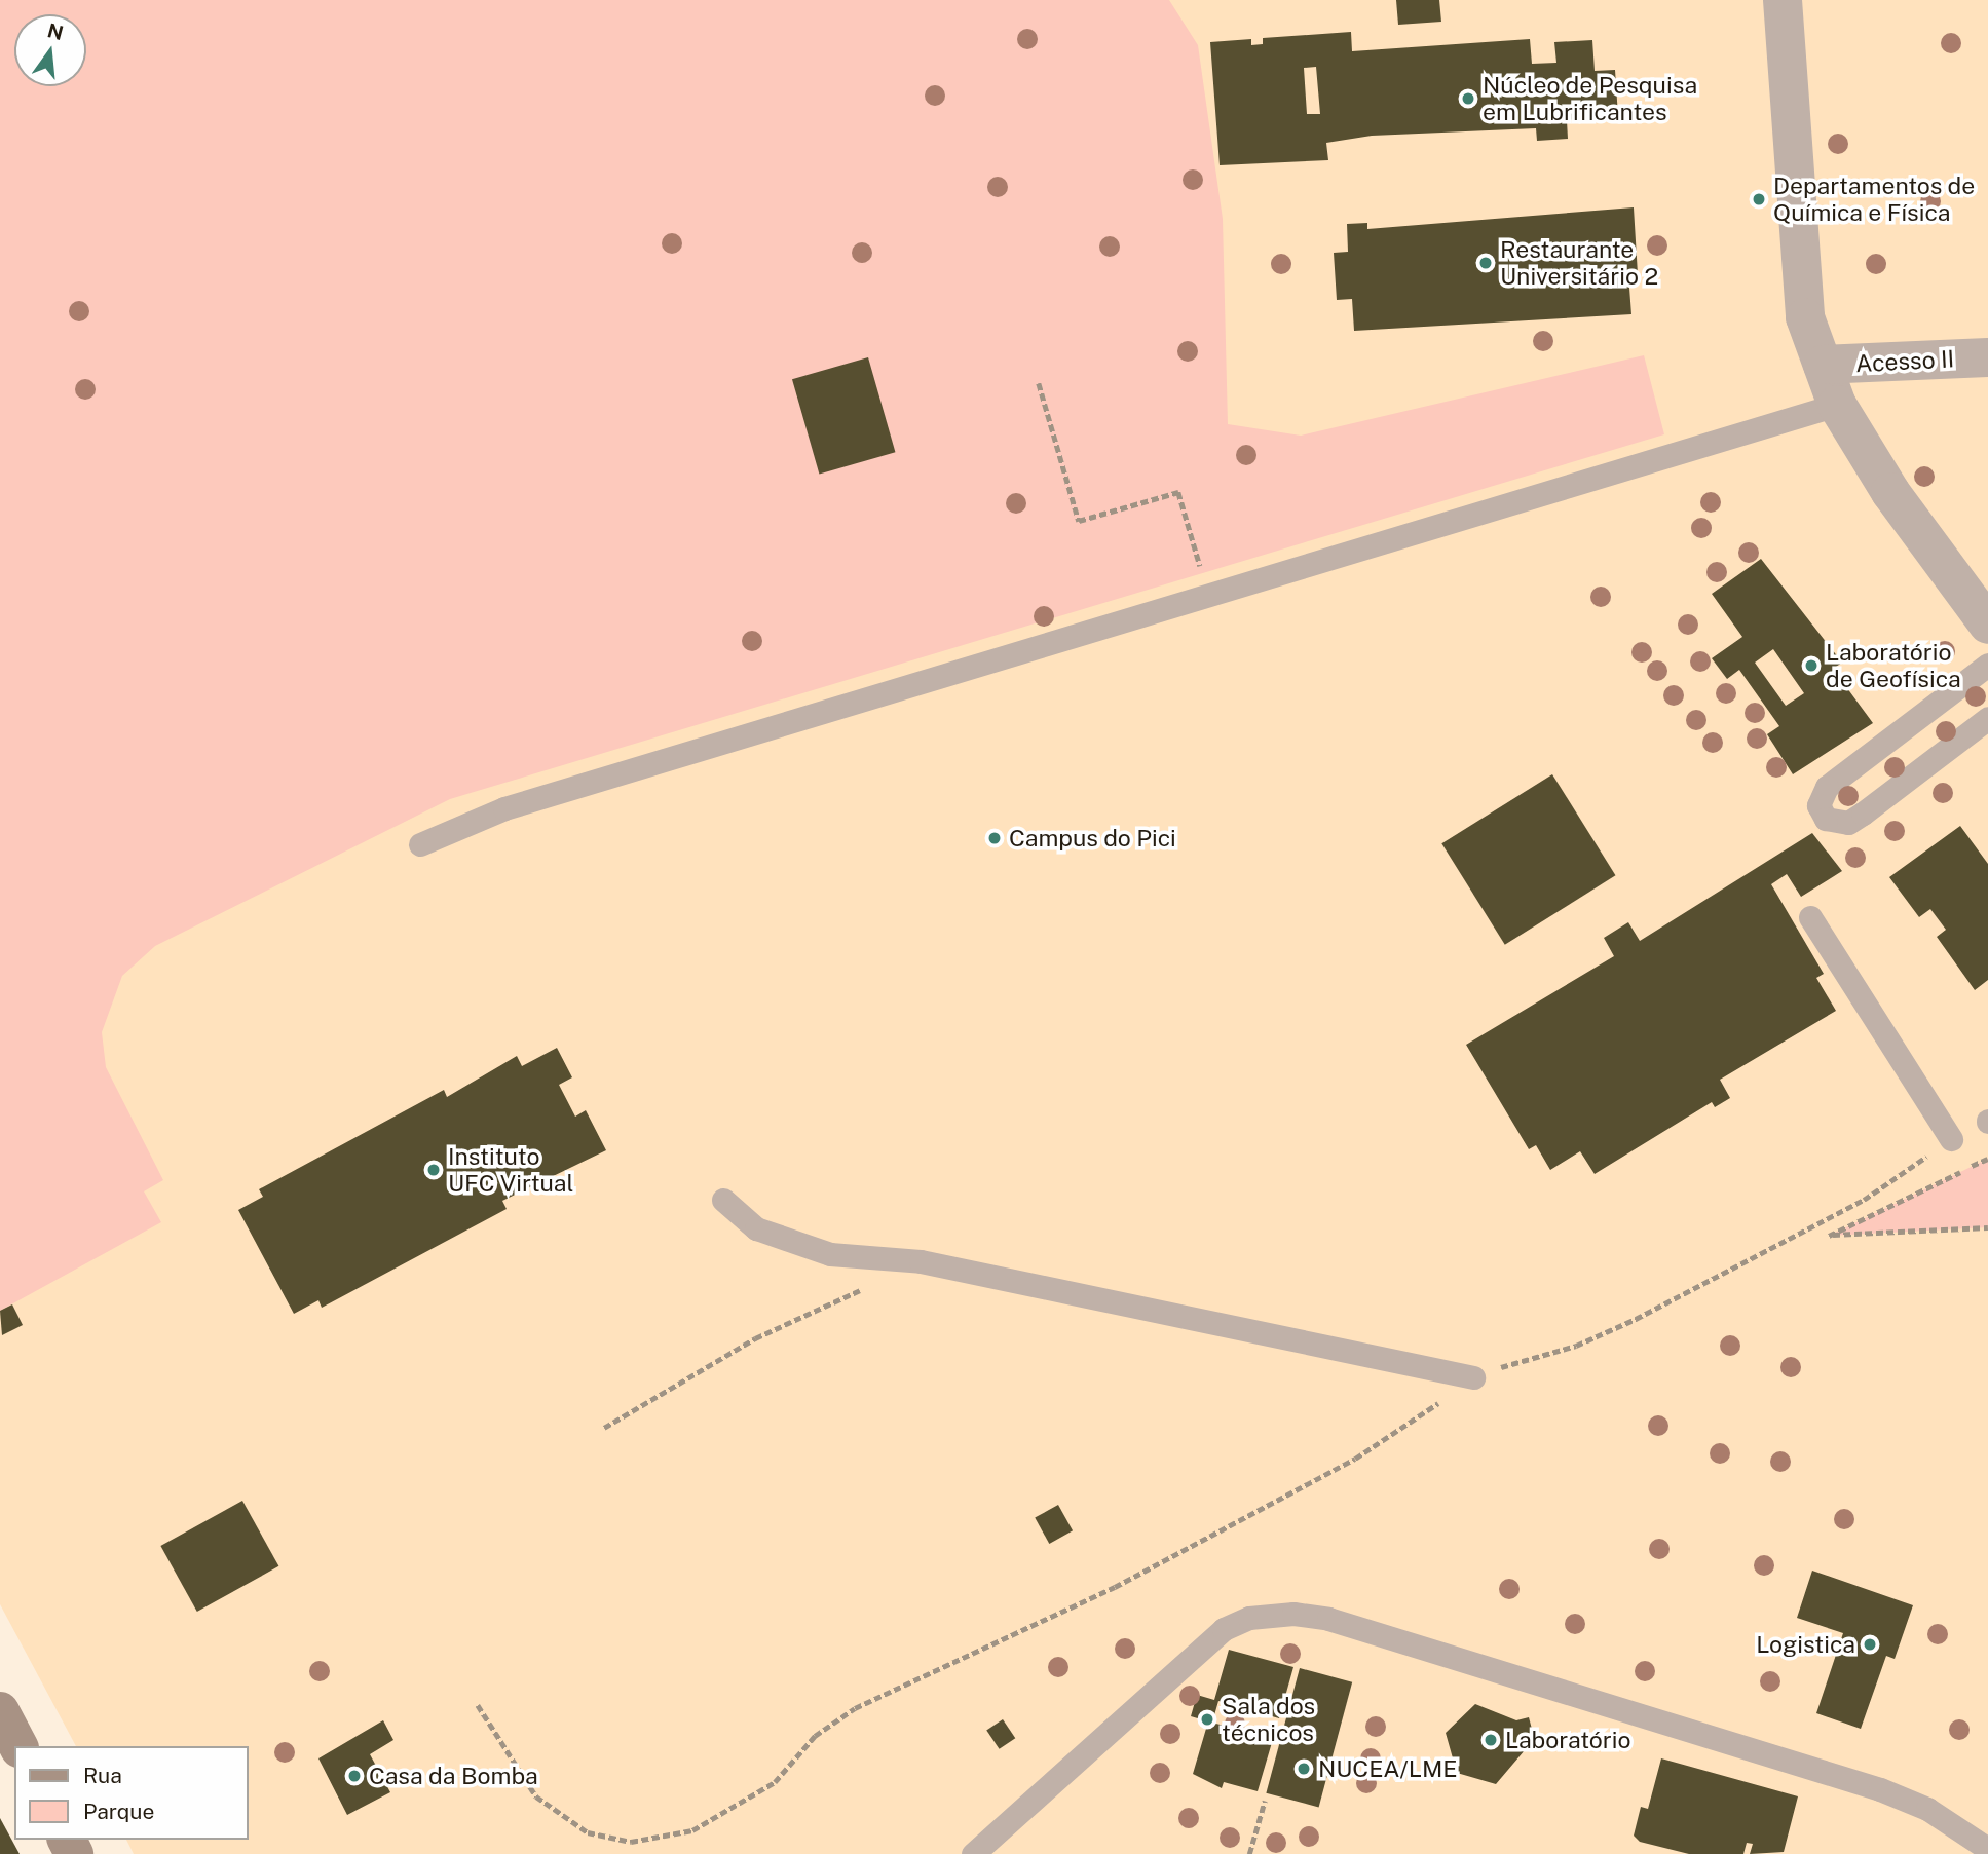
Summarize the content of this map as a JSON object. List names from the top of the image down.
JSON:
{
  "streets": {
    "street": ["Acesso II"]
  },
  "places": [
    "Núcleo de Pesquisa em Lubrificantes",
    "Departamentos de Química e Física",
    "Restaurante Universitário 2",
    "Laboratório de Geofísica",
    "Campus do Pici",
    "Instituto UFC Virtual",
    "Logistica",
    "Sala dos técnicos",
    "Laboratório",
    "NUCEA/LME",
    "Casa da Bomba"
  ],
  "legend": ["Rua", "Parque"],
  "north": "top"
}
